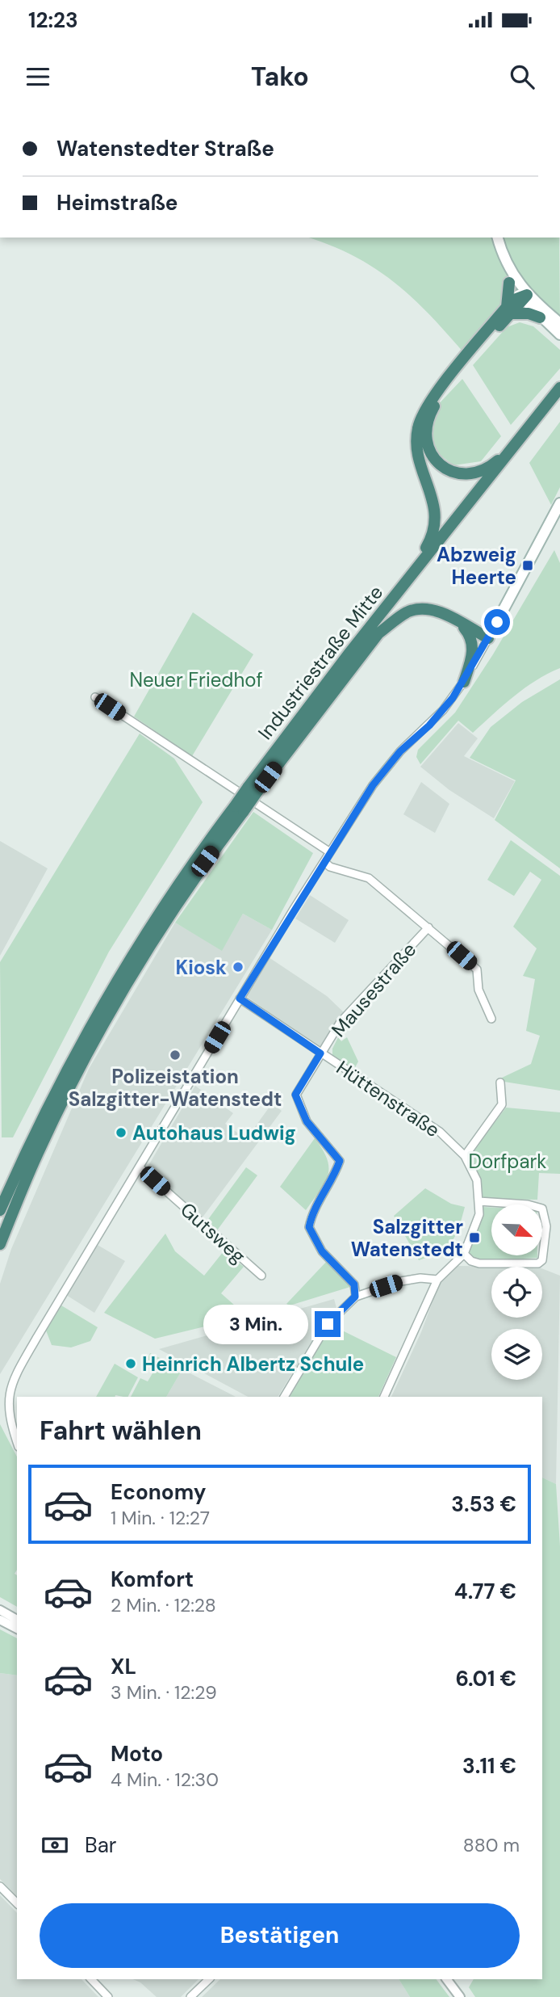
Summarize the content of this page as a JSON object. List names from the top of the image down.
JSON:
{
  "streets": {
    "highway": ["Industriestraße Mitte"],
    "street": ["Mausestraße", "Hüttenstraße", "Gutsweg"]
  },
  "crossings": [
    ["Mausestraße", "Hüttenstraße"]
  ],
  "parks": ["Neuer Friedhof", "Dorfpark"],
  "places": {
    "transit": ["Abzweig Heerte", "Salzgitter Watenstedt"],
    "other": [
      "Kiosk",
      "Polizeistation Salzgitter-Watenstedt",
      "Autohaus Ludwig",
      "Heinrich Albertz Schule"
    ]
  },
  "north": "bottom right",
  "page": {
    "status": "12:23",
    "header": "Tako",
    "banner": ["Watenstedter Straße", "Heimstraße"],
    "bubble": "3 Min.",
    "heading": "Fahrt wählen",
    "list": [
      {
        "name": "Economy",
        "note": "1 Min. · 12:27",
        "value": "3.53 €"
      },
      {
        "name": "Komfort",
        "note": "2 Min. · 12:28",
        "value": "4.77 €"
      },
      {
        "name": "XL",
        "note": "3 Min. · 12:29",
        "value": "6.01 €"
      },
      {
        "name": "Moto",
        "note": "4 Min. · 12:30",
        "value": "3.11 €"
      }
    ],
    "pay": ["Bar", "880 m"],
    "buttons": "Bestätigen"
  }
}
